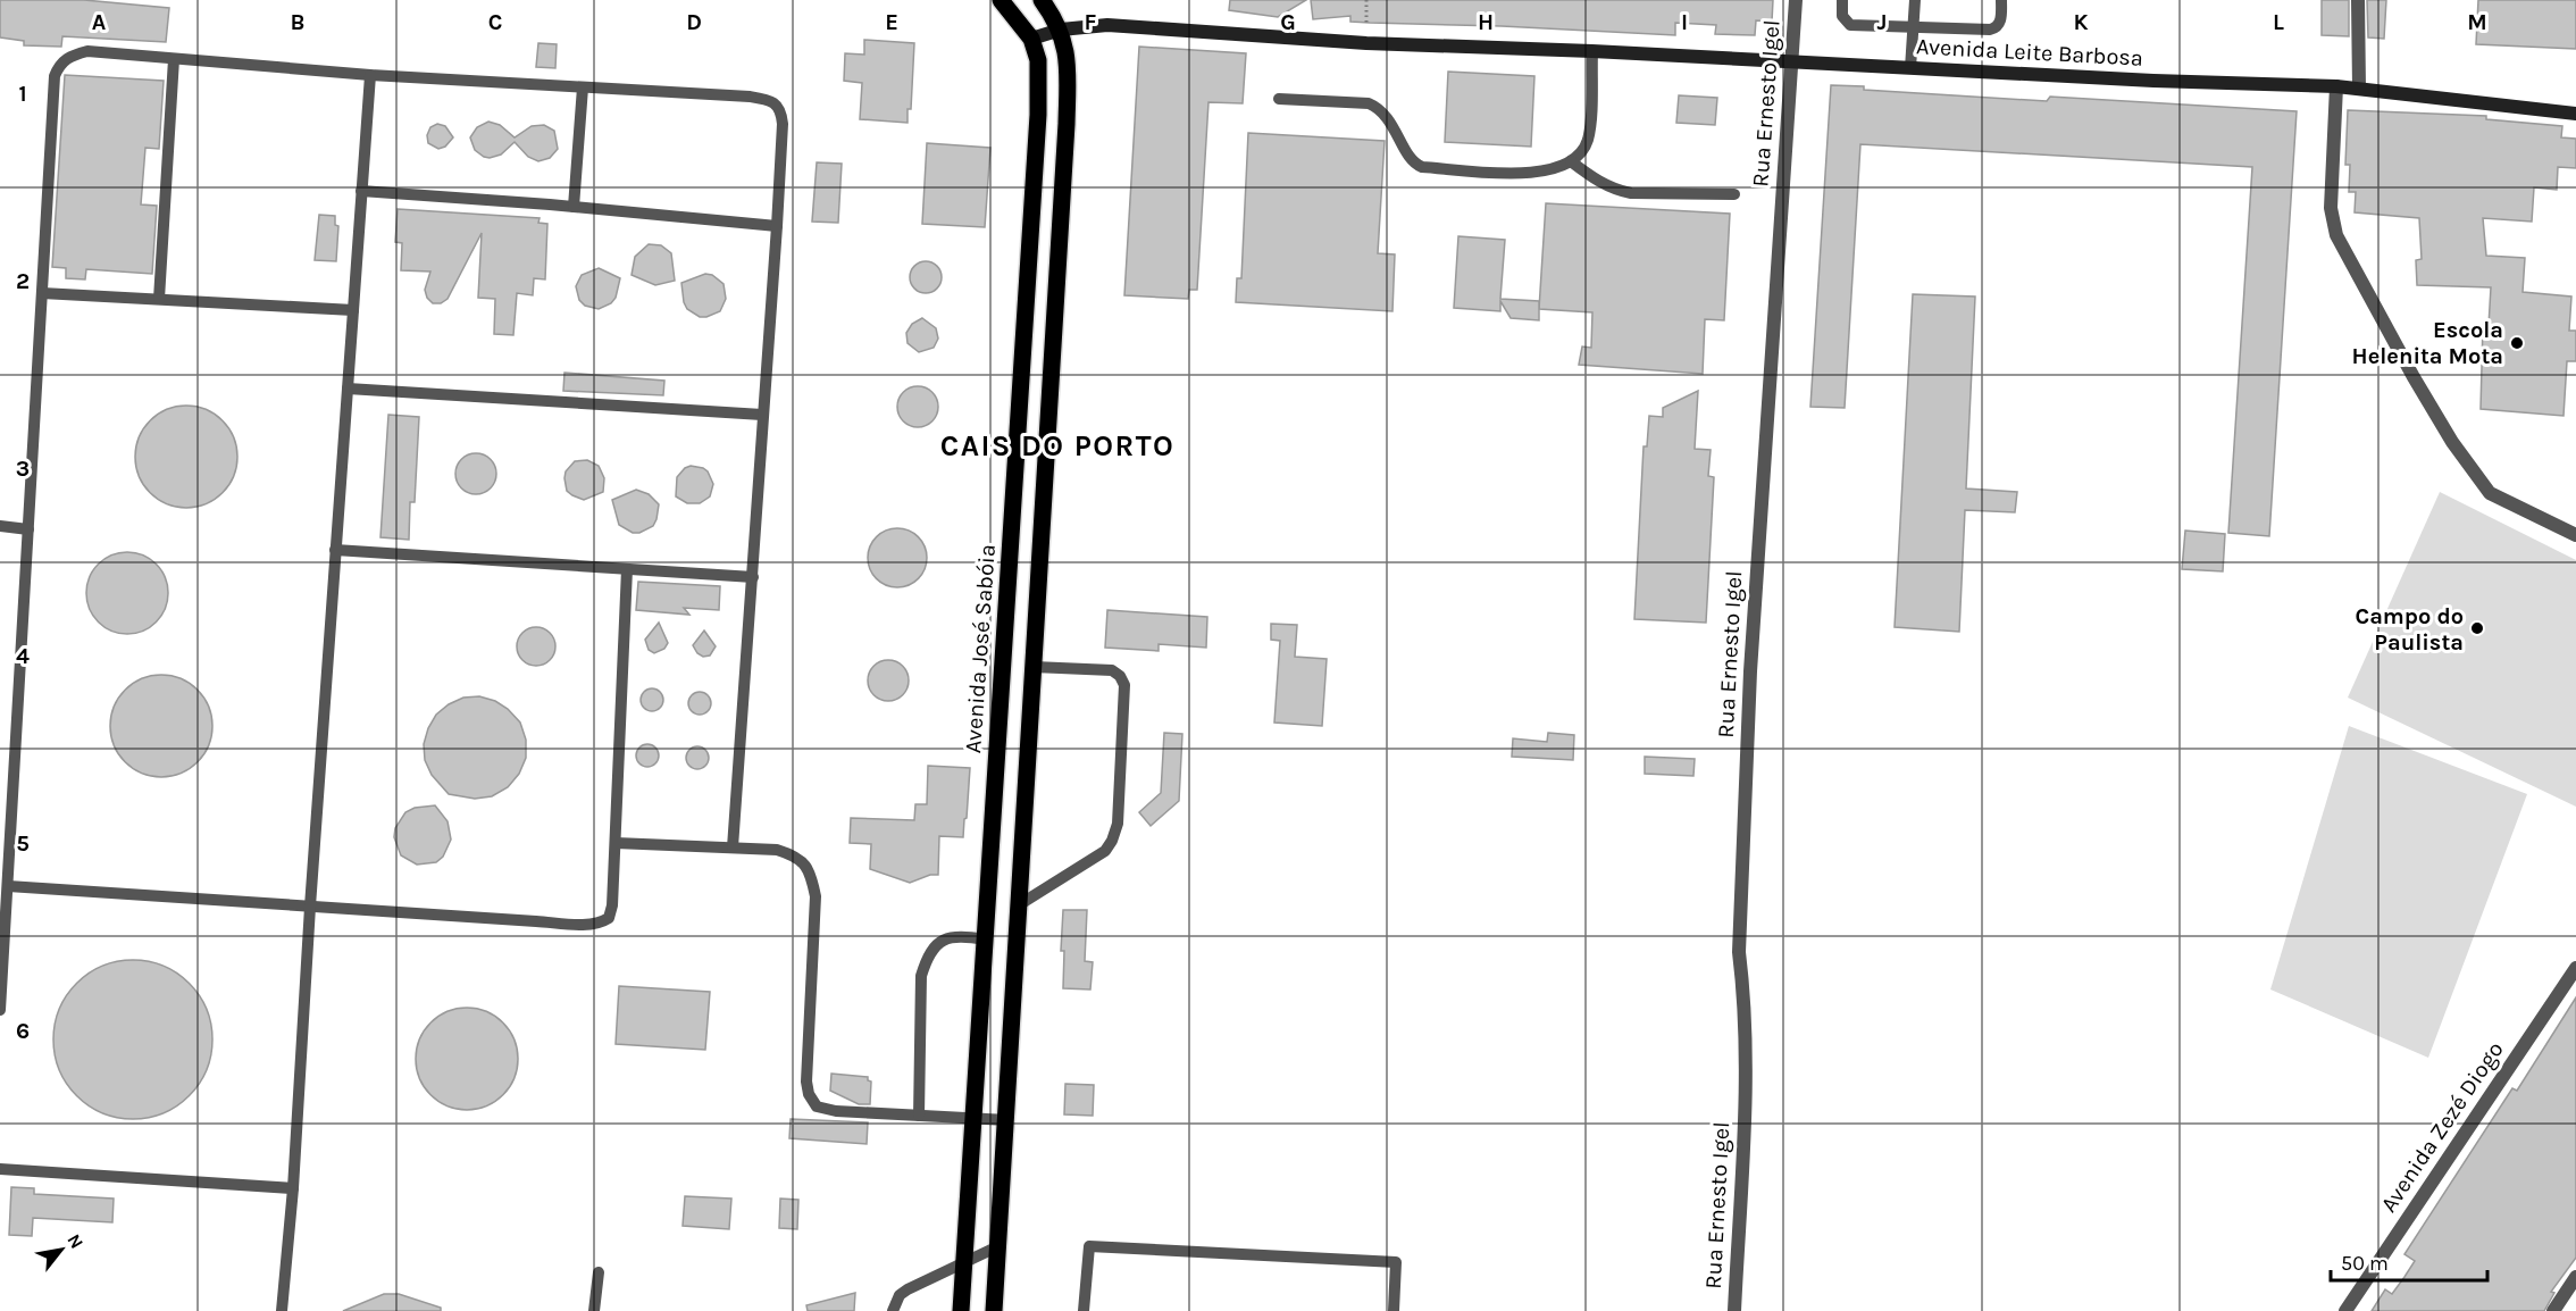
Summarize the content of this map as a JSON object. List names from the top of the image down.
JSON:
{
  "streets": {
    "main road": ["Avenida José Sabóia"],
    "street": ["Avenida Leite Barbosa", "Rua Ernesto Igel", "Avenida Zezé Diogo"]
  },
  "crossings": [
    ["Avenida Leite Barbosa", "Rua Ernesto Igel"],
    ["Avenida Leite Barbosa", "Avenida José Sabóia"]
  ],
  "districts": ["CAIS DO PORTO"],
  "places": ["Escola Helenita Mota", "Campo do Paulista"],
  "scale_bar": "50 m",
  "north": "top right",
  "grid": {
    "columns": [
      "A",
      "B",
      "C",
      "D",
      "E",
      "F",
      "G",
      "H",
      "I",
      "J",
      "K",
      "L",
      "M"
    ],
    "rows": [
      "1",
      "2",
      "3",
      "4",
      "5",
      "6"
    ]
  }
}
